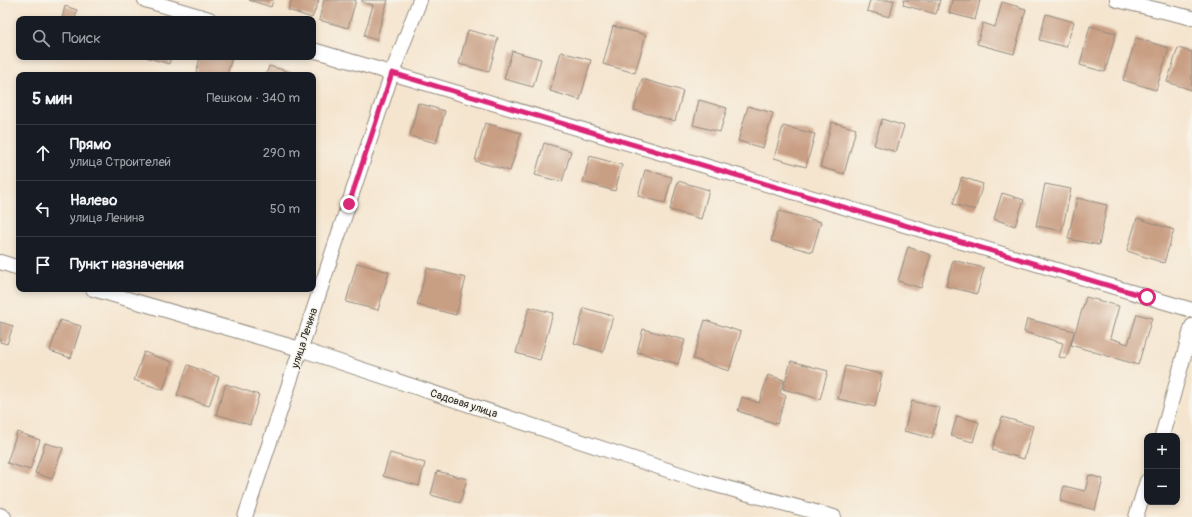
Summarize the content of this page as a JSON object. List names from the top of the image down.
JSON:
{
  "streets": {
    "street": ["улица Ленина", "Садовая улица"]
  },
  "crossings": [
    ["улица Ленина", "Садовая улица"]
  ],
  "page": {
    "search": "Поиск",
    "heading": ["5 мин", "Пешком · 340 m"],
    "list": [
      ["Прямо", "улица Строителей", "290 m"],
      ["Налево", "улица Ленина", "50 m"],
      "Пункт назначения"
    ],
    "map_buttons": ["+", "−"]
  }
}
